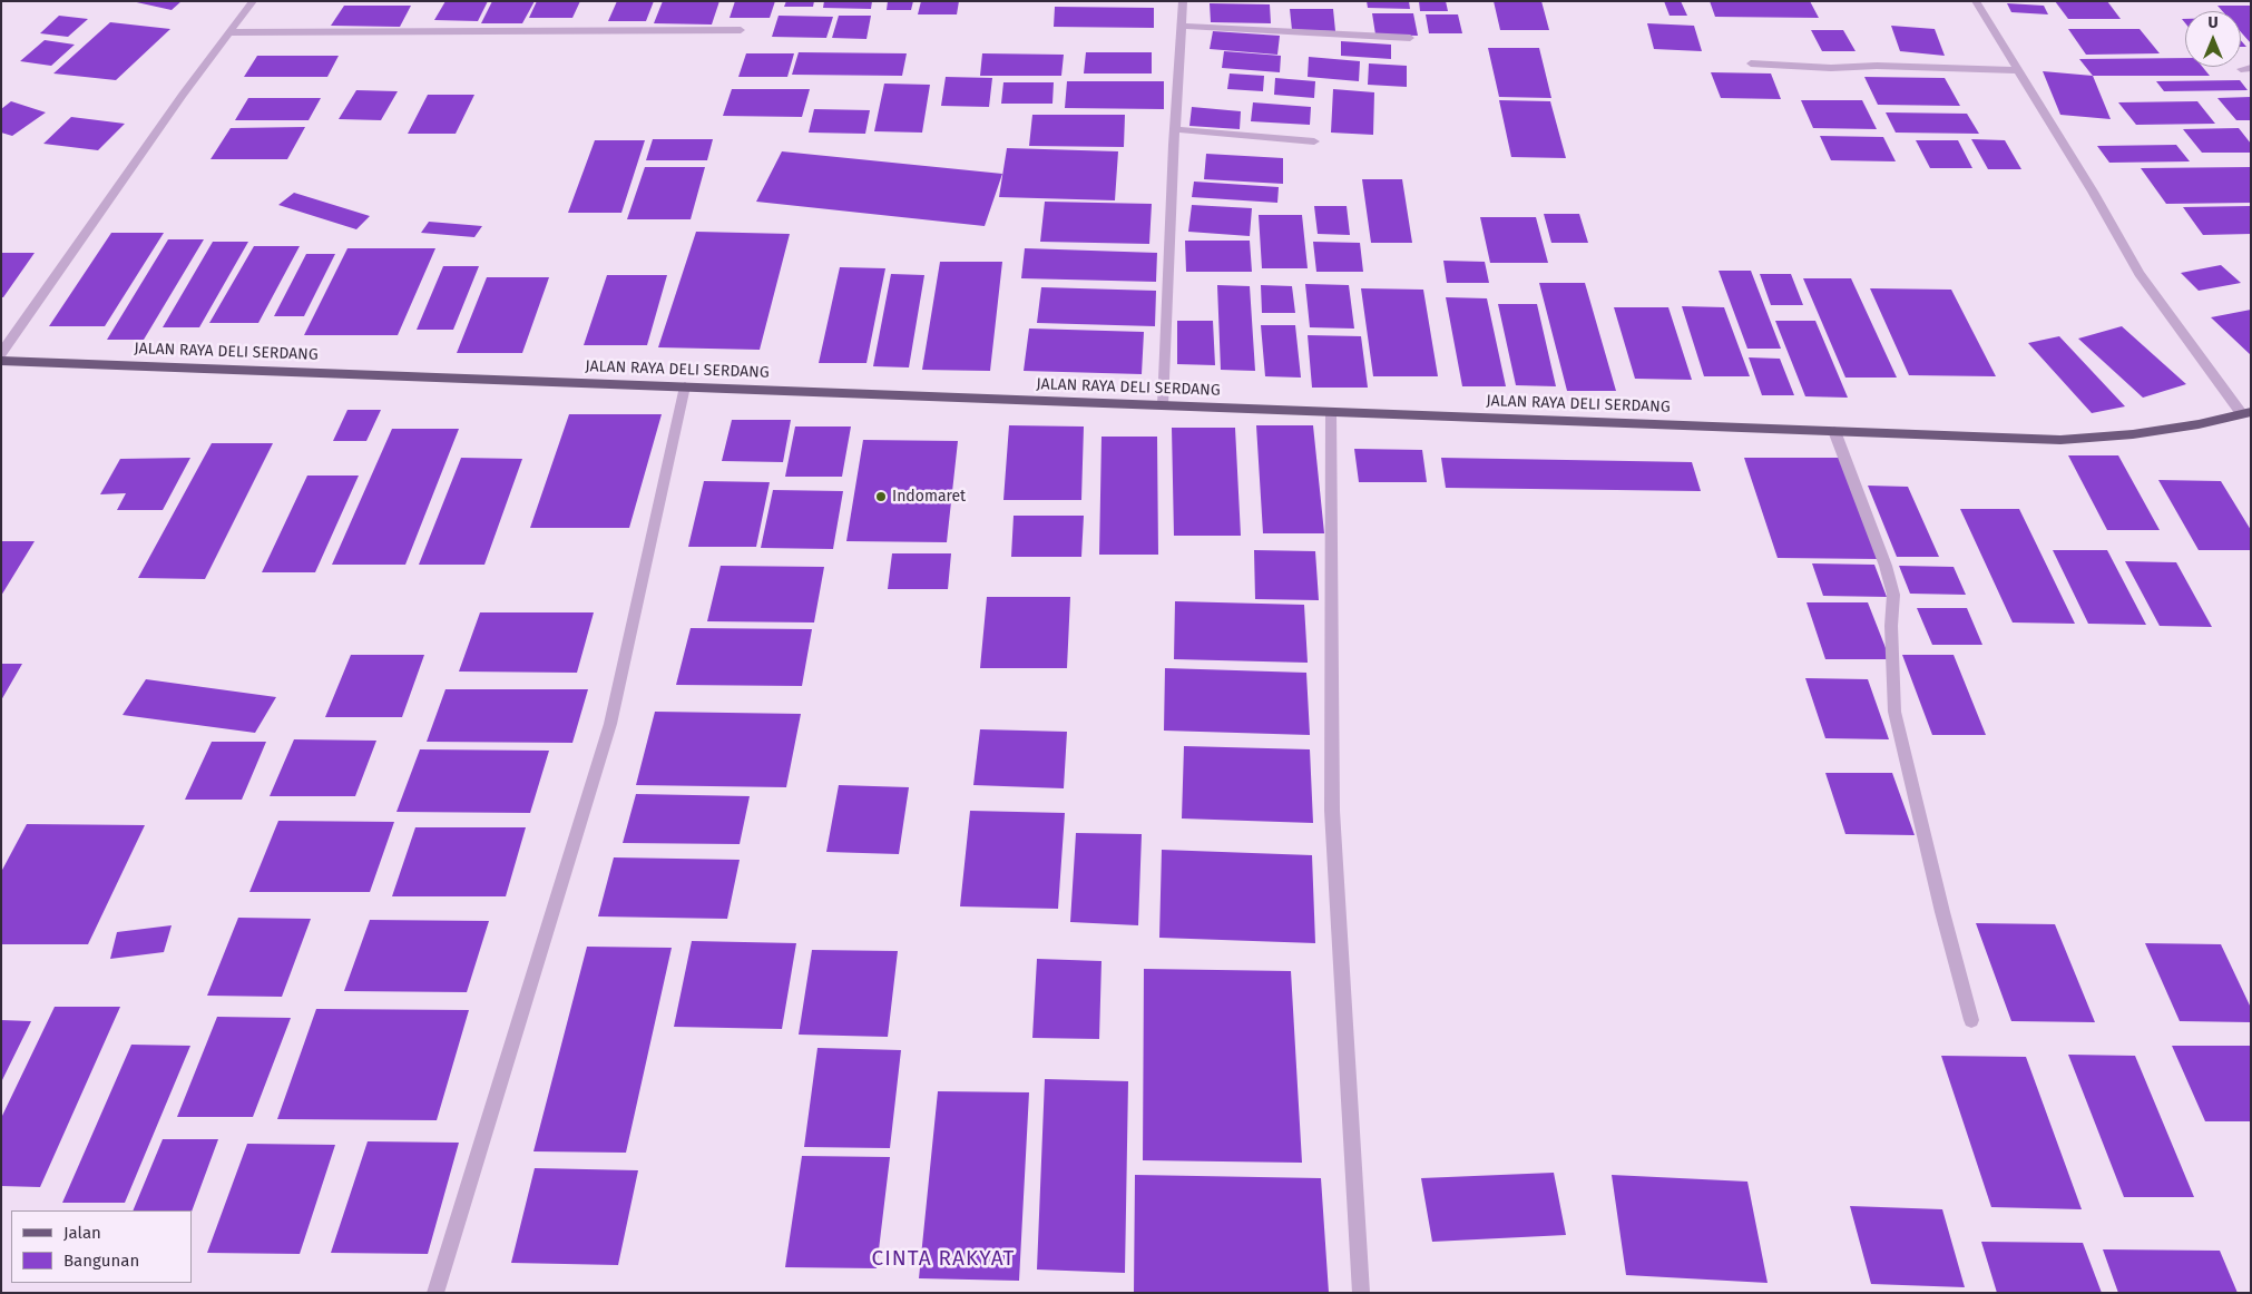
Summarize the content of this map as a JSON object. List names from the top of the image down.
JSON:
{
  "streets": {
    "main road": ["JALAN RAYA DELI SERDANG"]
  },
  "districts": ["CINTA RAKYAT"],
  "places": ["Indomaret"],
  "legend": ["Jalan", "Bangunan"],
  "north": "top"
}
